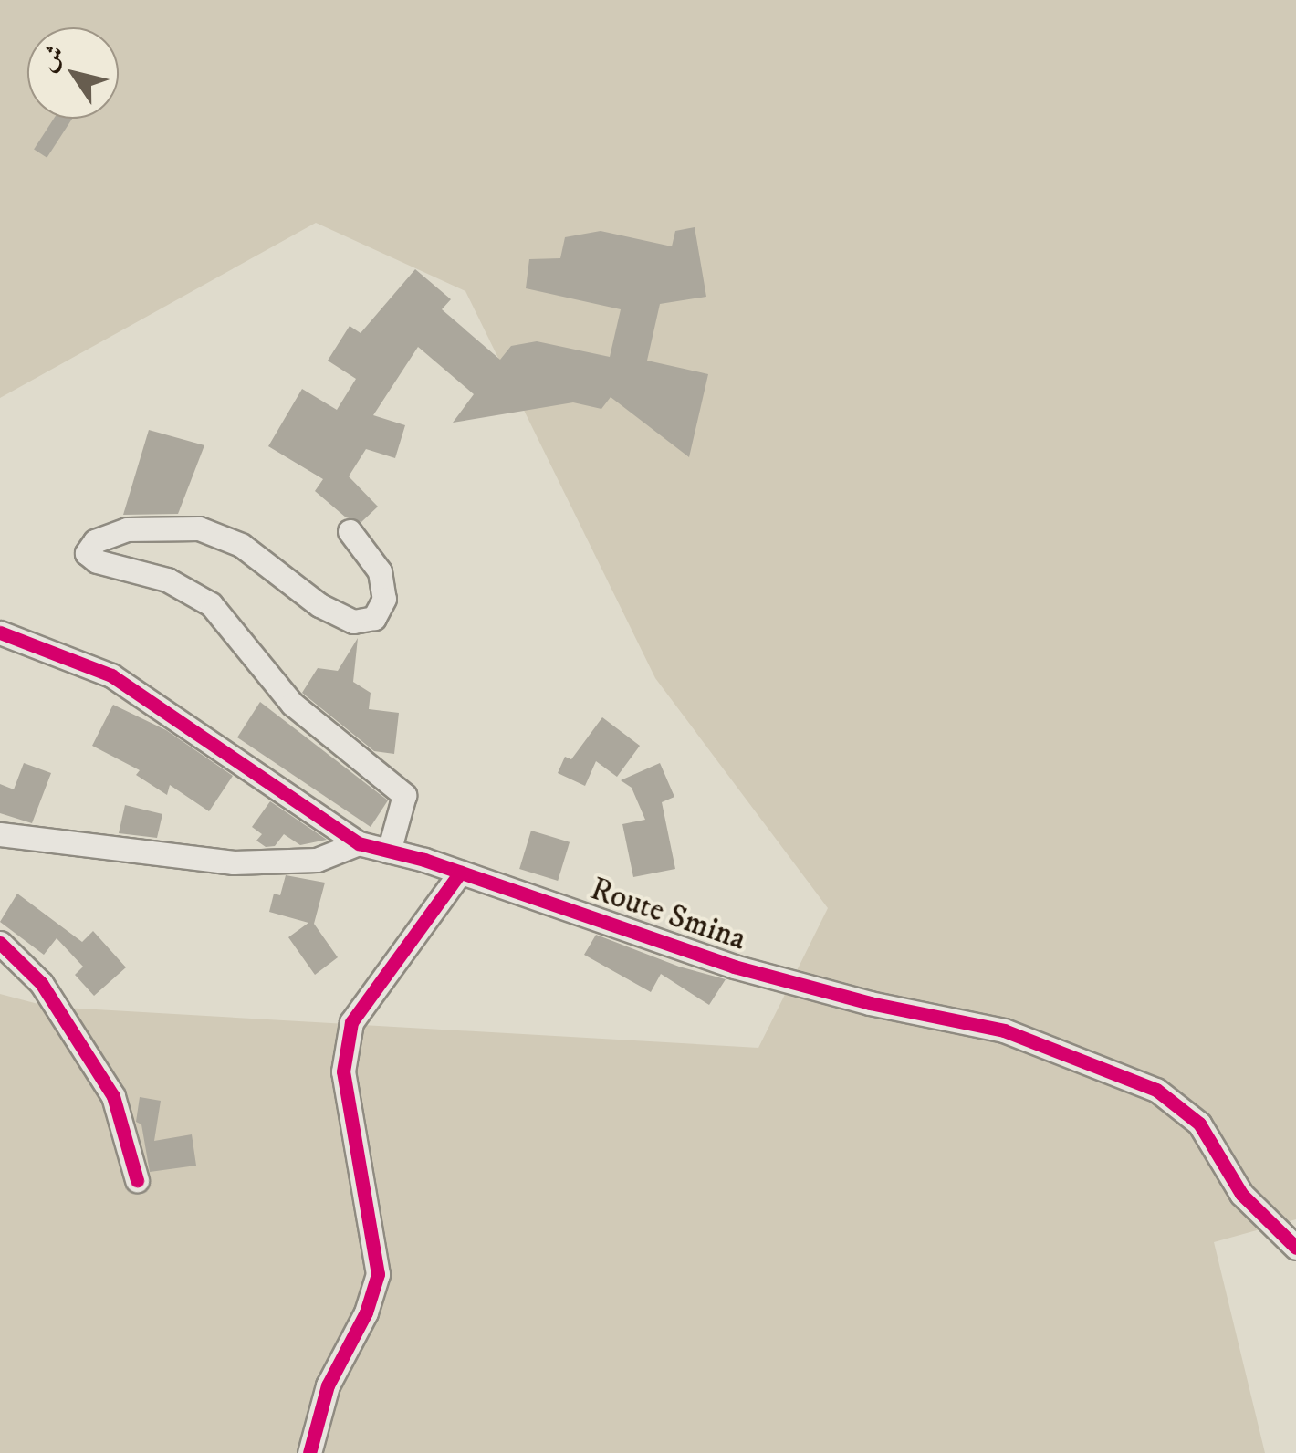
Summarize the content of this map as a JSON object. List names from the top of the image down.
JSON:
{
  "streets": {
    "street": ["Route Smina"]
  },
  "north": "top left"
}
